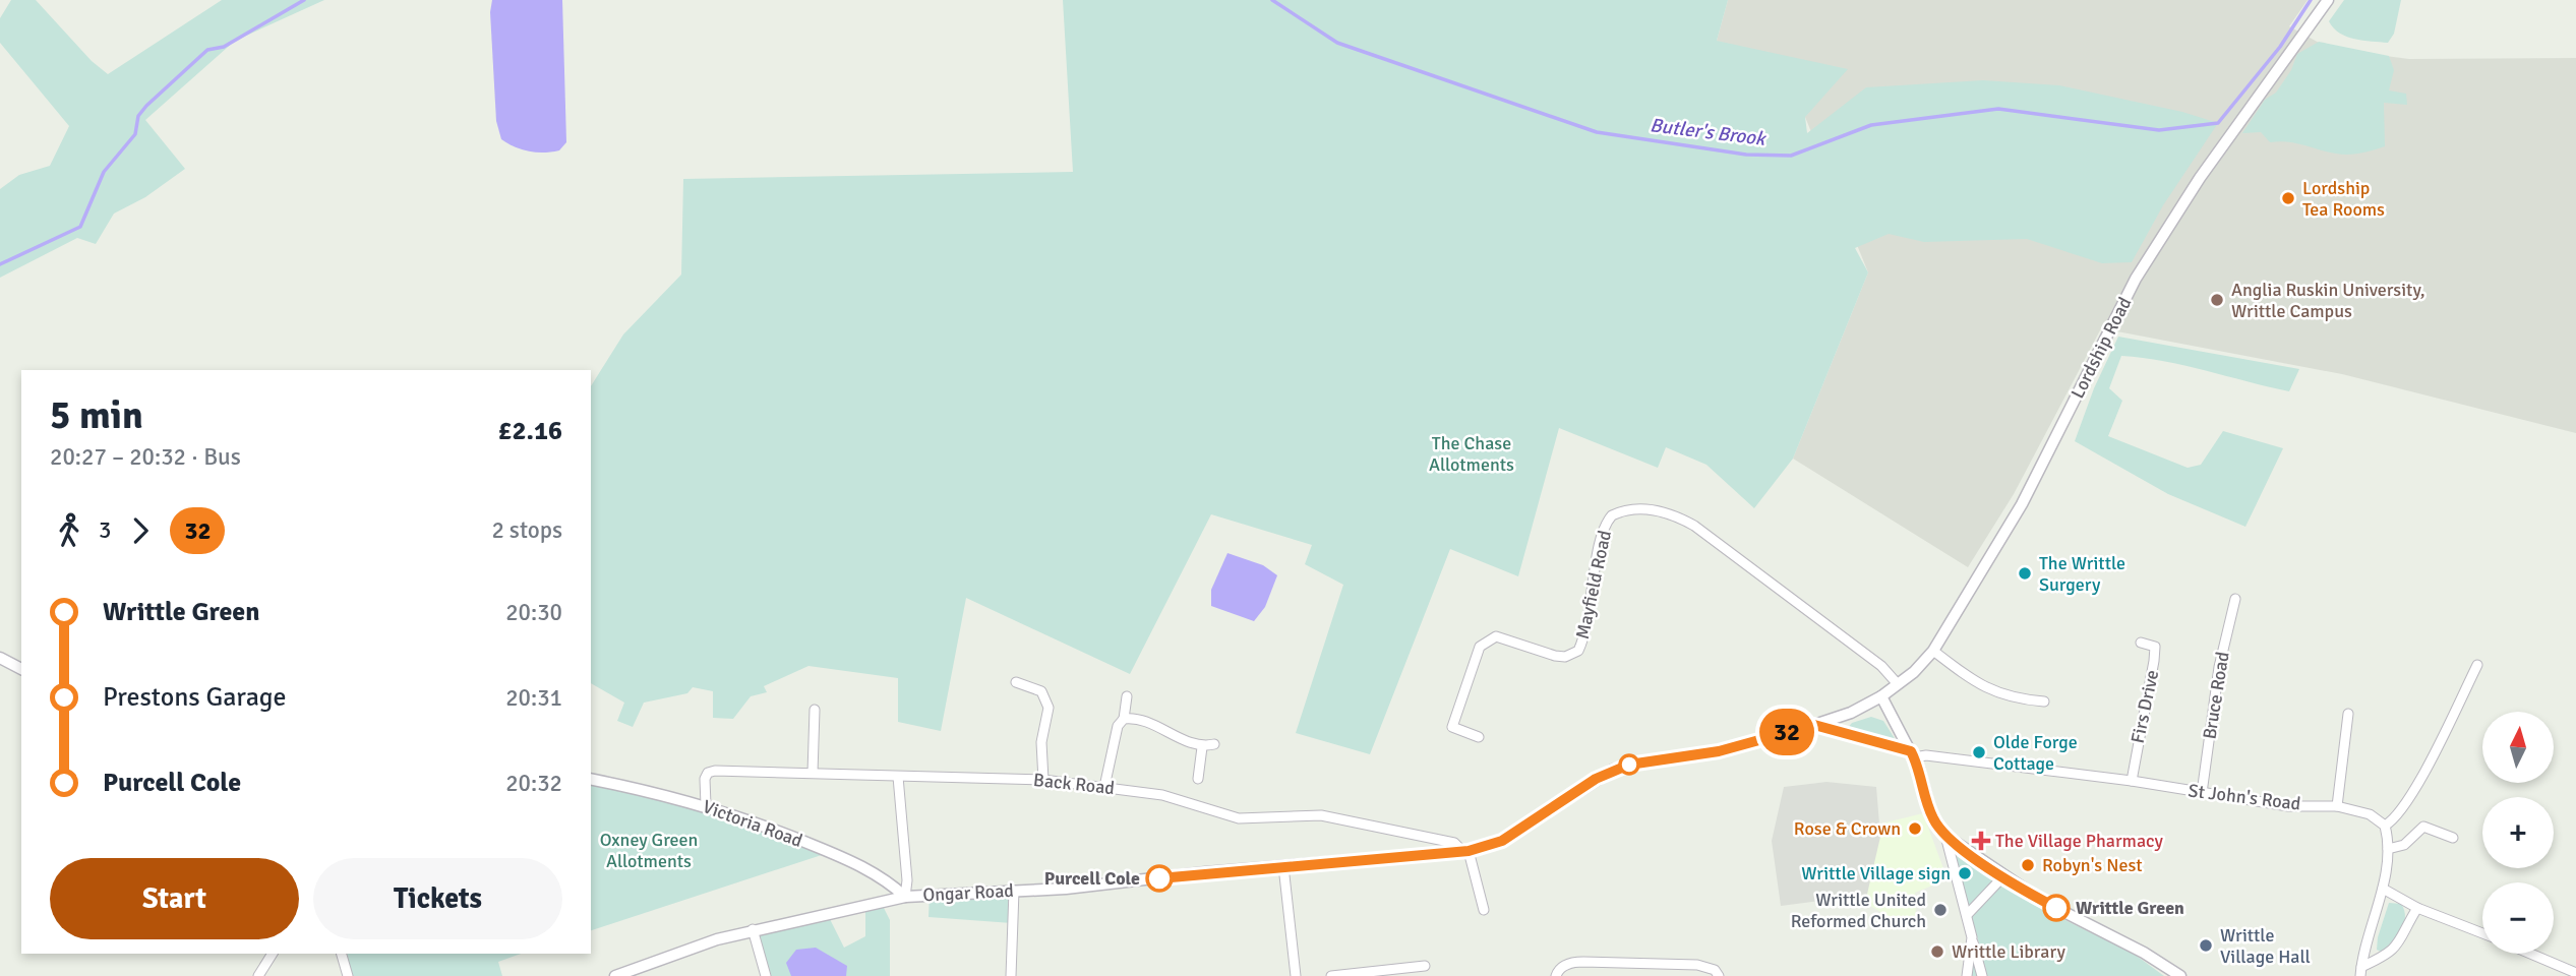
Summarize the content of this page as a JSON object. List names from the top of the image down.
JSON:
{
  "streets": {
    "street": [
      "Lordship Road",
      "Mayfield Road",
      "Bruce Road",
      "Firs Drive",
      "Back Road",
      "St John's Road",
      "Victoria Road",
      "Ongar Road"
    ]
  },
  "crossings": [
    ["Lordship Road", "Mayfield Road"],
    ["Lordship Road", "Ongar Road"],
    ["Bruce Road", "St John's Road"],
    ["Firs Drive", "St John's Road"],
    ["Back Road", "Victoria Road"],
    ["Back Road", "Ongar Road"],
    ["Victoria Road", "Ongar Road"]
  ],
  "water": ["Butler's Brook"],
  "parks": ["The Chase Allotments", "Oxney Green Allotments"],
  "places": {
    "other": [
      "Lordship Tea Rooms",
      "Anglia Ruskin University, Writtle Campus",
      "The Writtle Surgery",
      "Olde Forge Cottage",
      "Rose & Crown",
      "Robyn's Nest",
      "Writtle Village sign",
      "Purcell Cole",
      "Writtle Green",
      "Writtle United Reformed Church",
      "Writtle Village Hall",
      "Writtle Library"
    ],
    "health": ["The Village Pharmacy"]
  },
  "lines": ["bus line 32"],
  "north": "top",
  "page": {
    "on_map": "32",
    "heading": ["5 min", "20:27 – 20:32 · Bus", "£2.16"],
    "legs": ["3", "32", "2 stops"],
    "list": [
      {
        "name": "Writtle Green",
        "value": "20:30"
      },
      {
        "name": "Prestons Garage",
        "value": "20:31"
      },
      {
        "name": "Purcell Cole",
        "value": "20:32"
      }
    ],
    "map_buttons": ["+", "−"],
    "buttons": ["Start", "Tickets"]
  }
}
